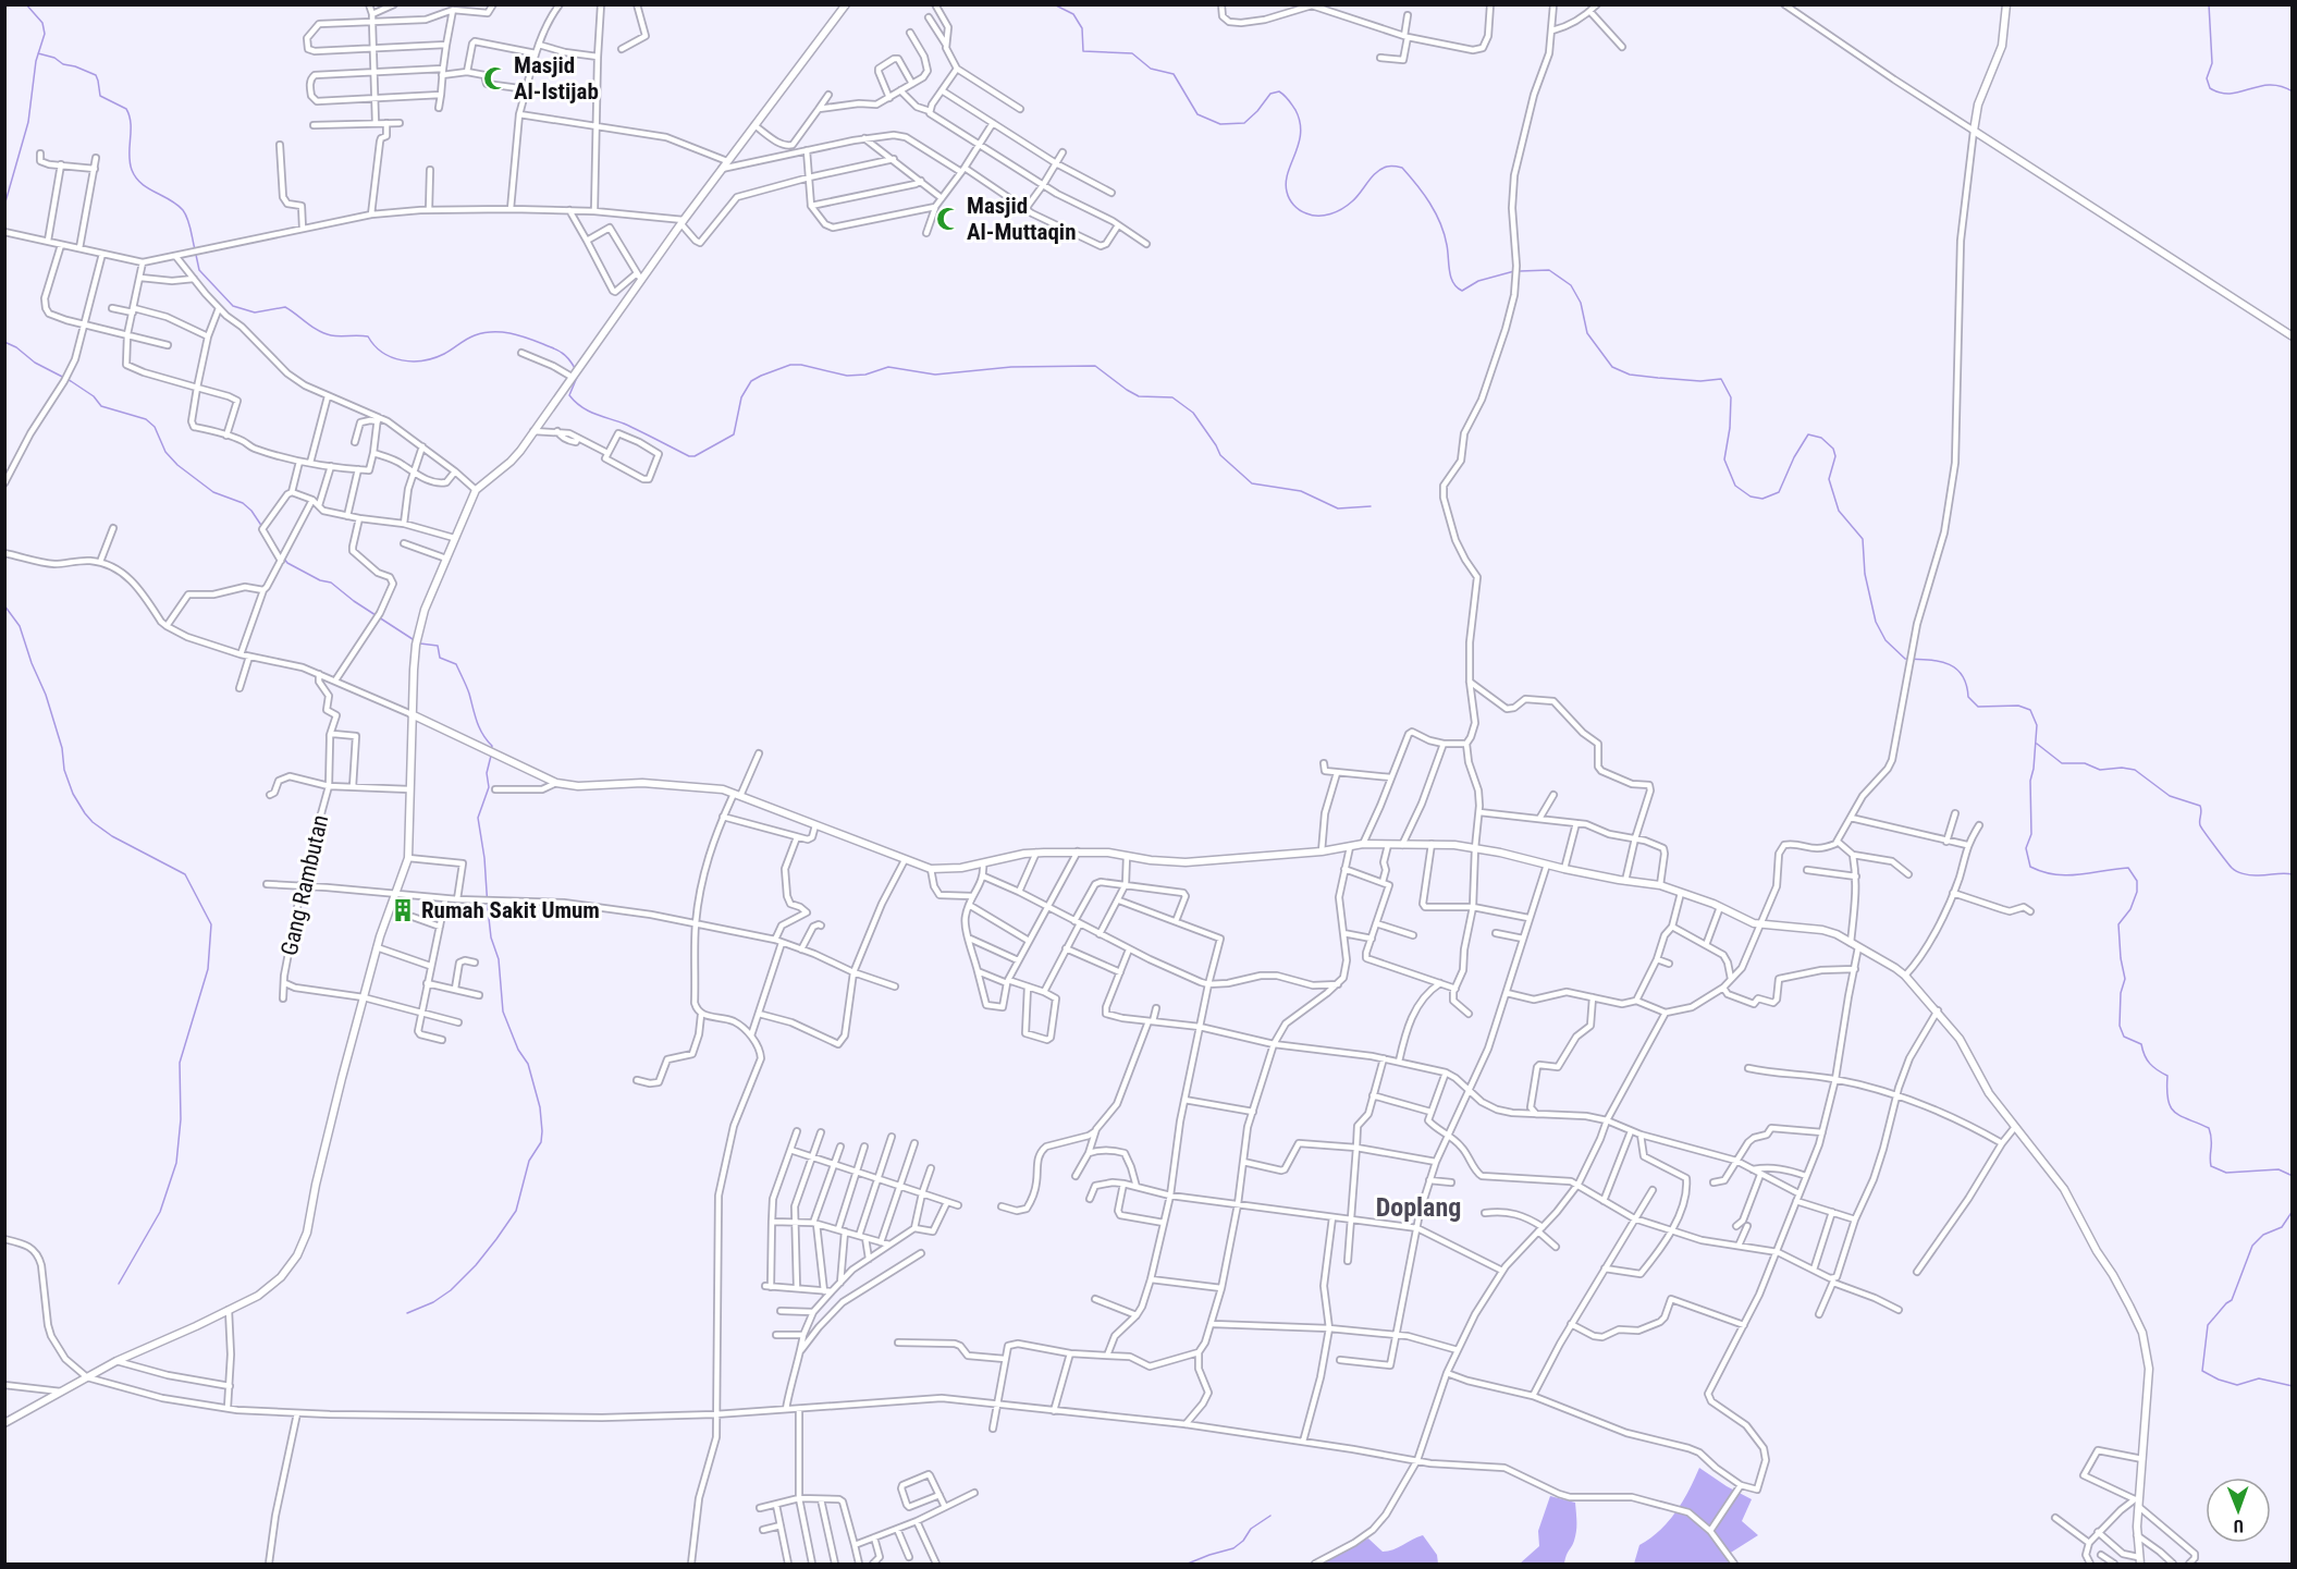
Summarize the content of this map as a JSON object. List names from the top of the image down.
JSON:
{
  "streets": {
    "street": ["Gang Rambutan"]
  },
  "districts": ["Doplang"],
  "places": {
    "mosque": ["Masjid Al-Istijab", "Masjid Al-Muttaqin"],
    "building": ["Rumah Sakit Umum"]
  },
  "north": "bottom"
}
